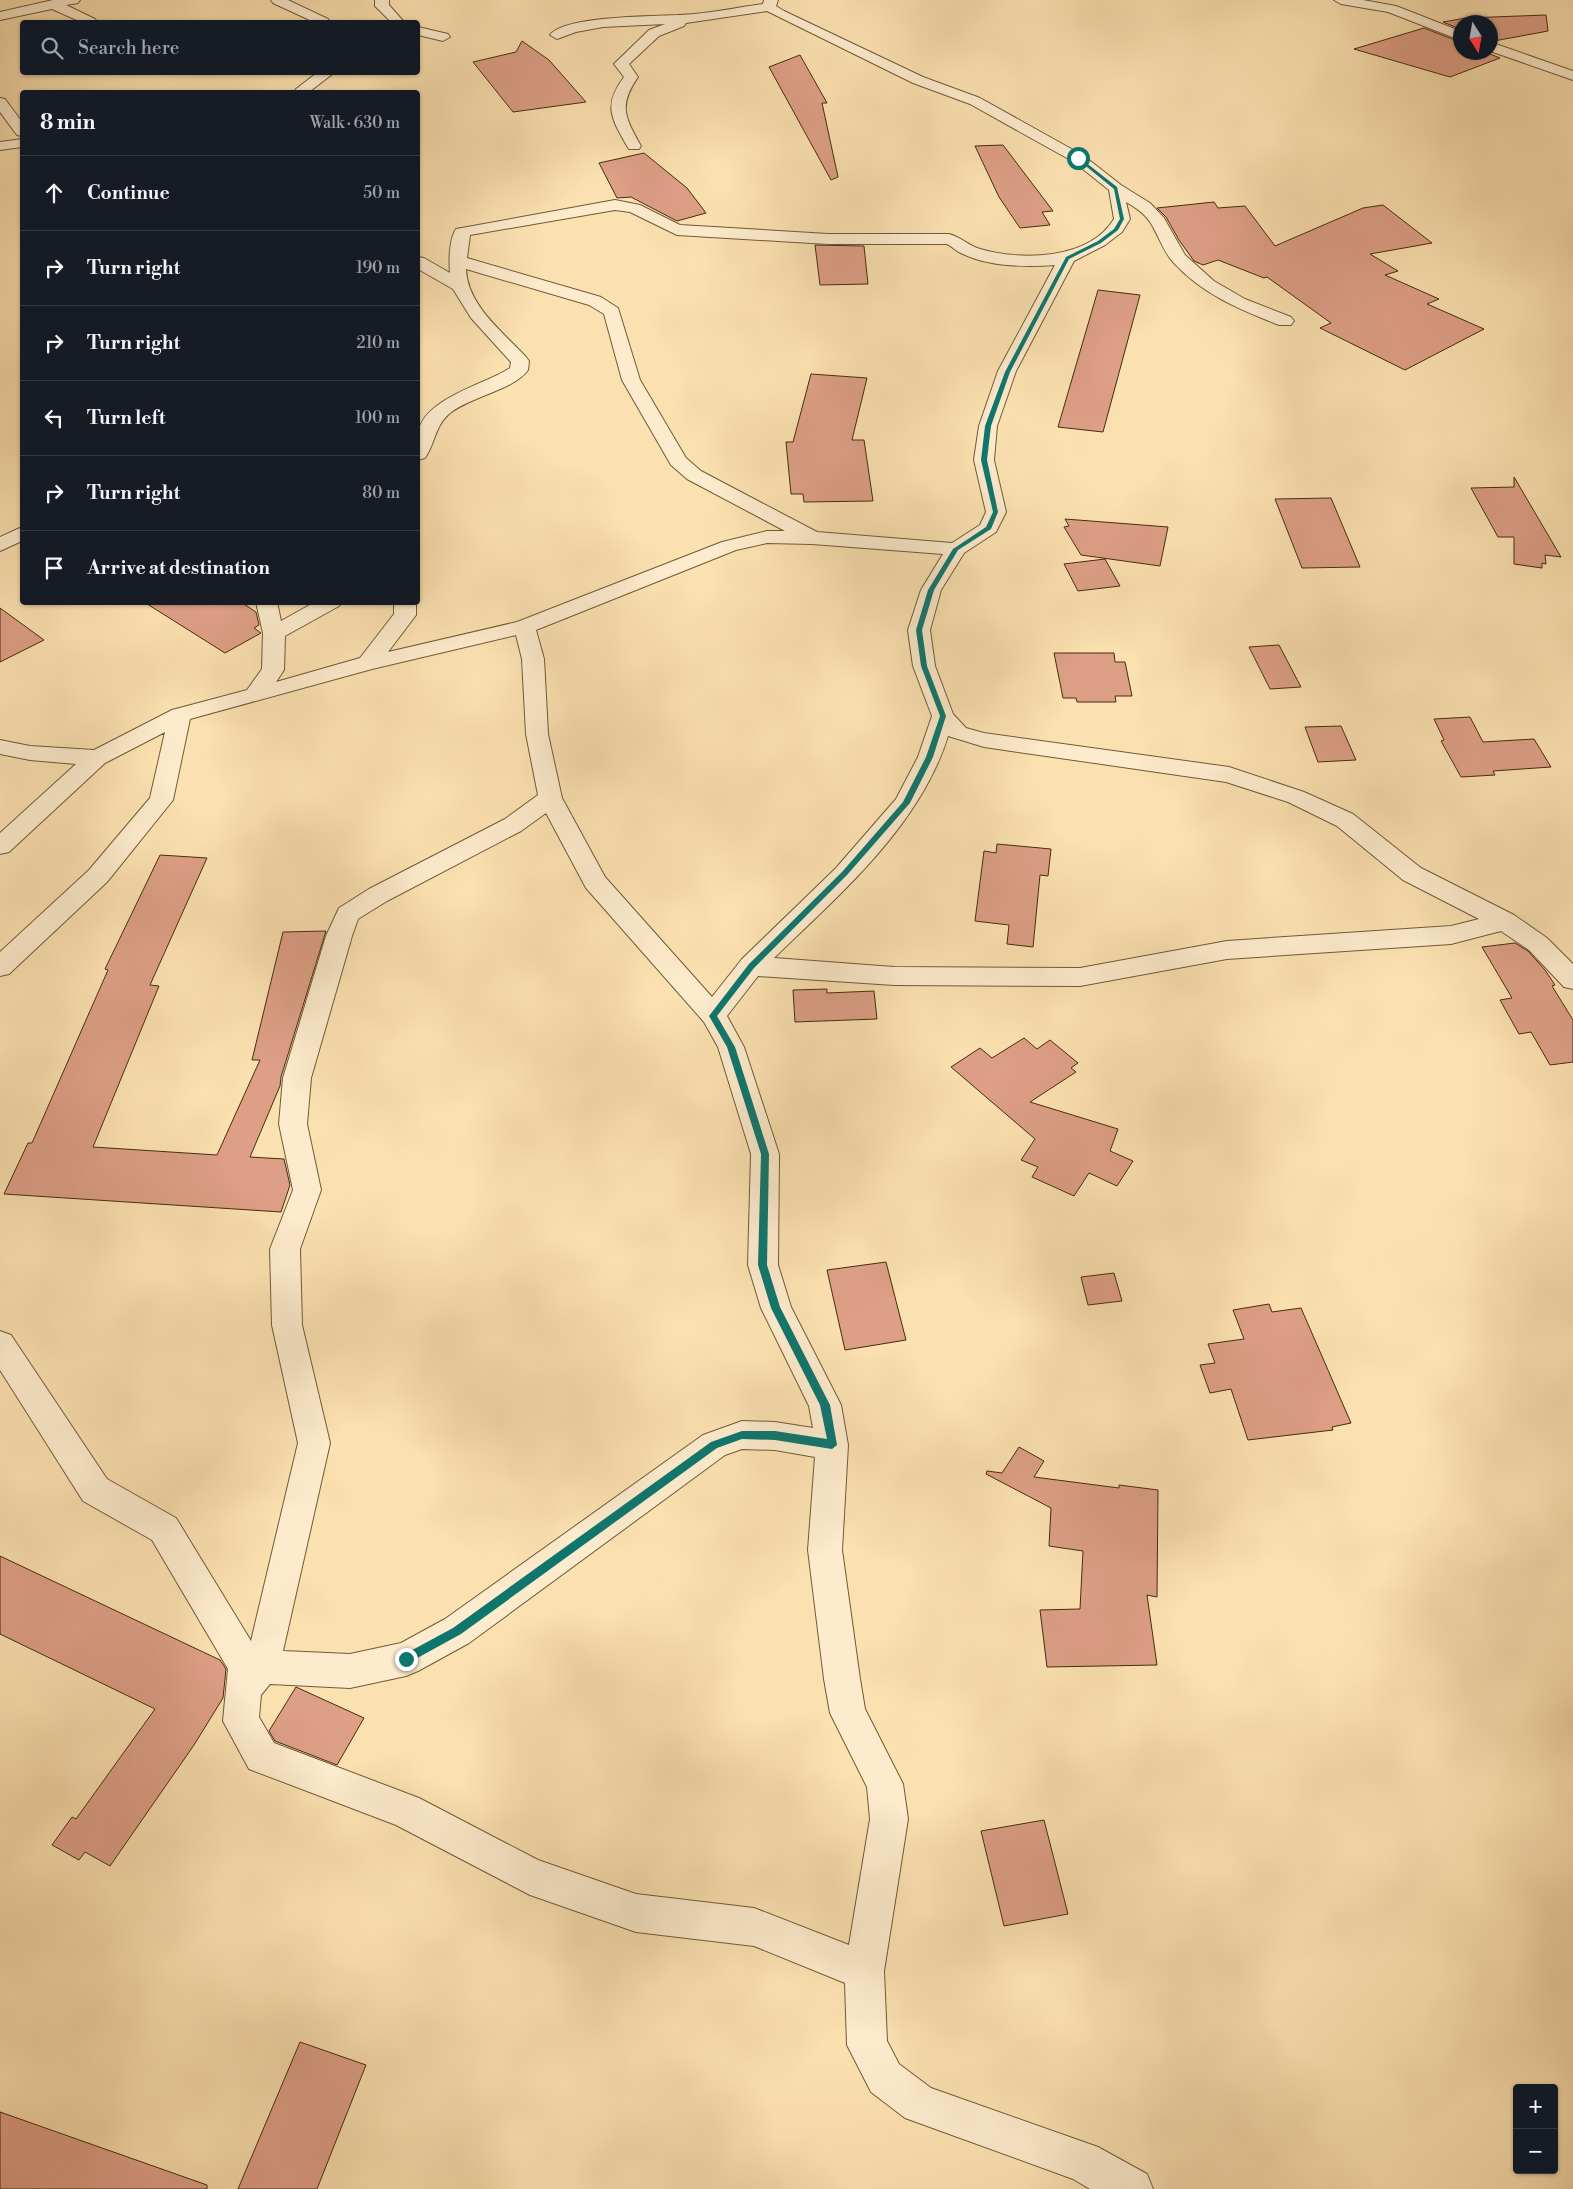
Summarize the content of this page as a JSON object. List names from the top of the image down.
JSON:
{
  "north": "bottom",
  "page": {
    "search": "Search here",
    "heading": ["8 min", "Walk · 630 m"],
    "list": [
      ["Continue", "50 m"],
      ["Turn right", "190 m"],
      ["Turn right", "210 m"],
      ["Turn left", "100 m"],
      ["Turn right", "80 m"],
      "Arrive at destination"
    ],
    "map_buttons": ["+", "−"]
  }
}
